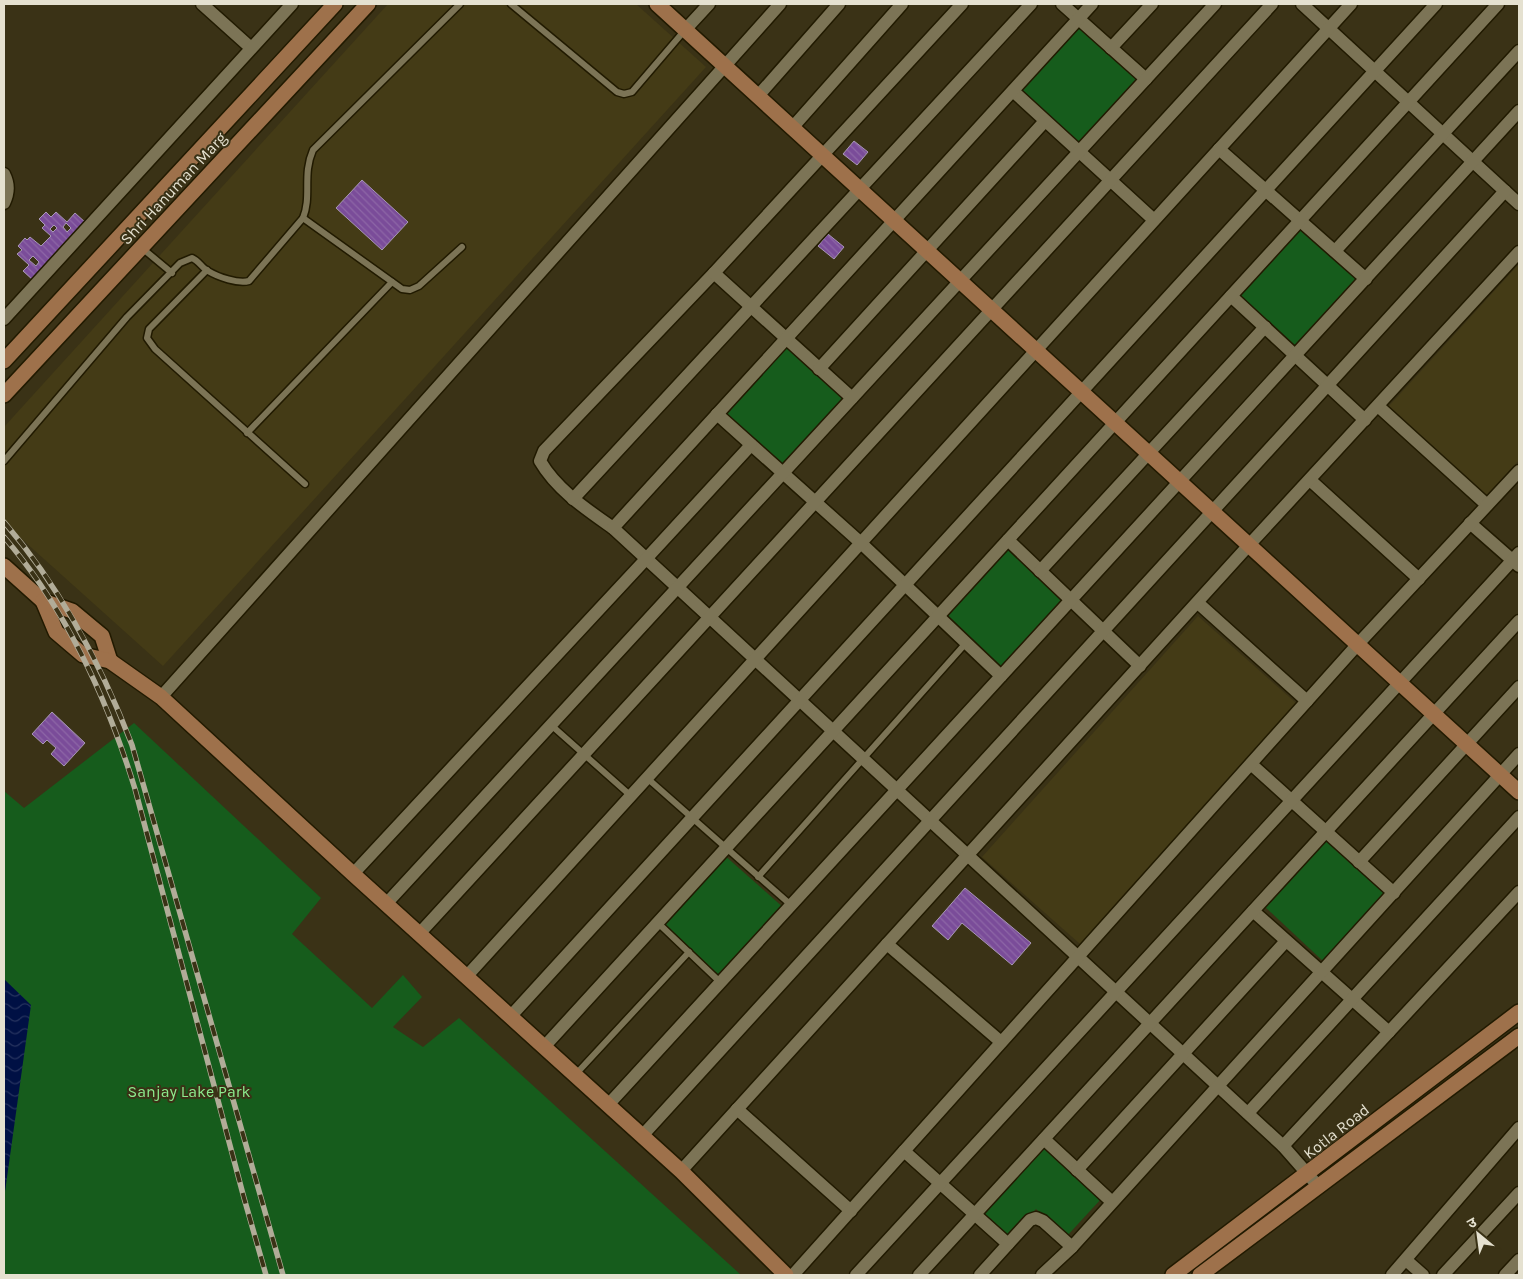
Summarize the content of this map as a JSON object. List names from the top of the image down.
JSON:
{
  "streets": {
    "street": ["Shri Hanuman Marg", "Kotla Road"]
  },
  "parks": ["Sanjay Lake Park"],
  "north": "top left"
}
